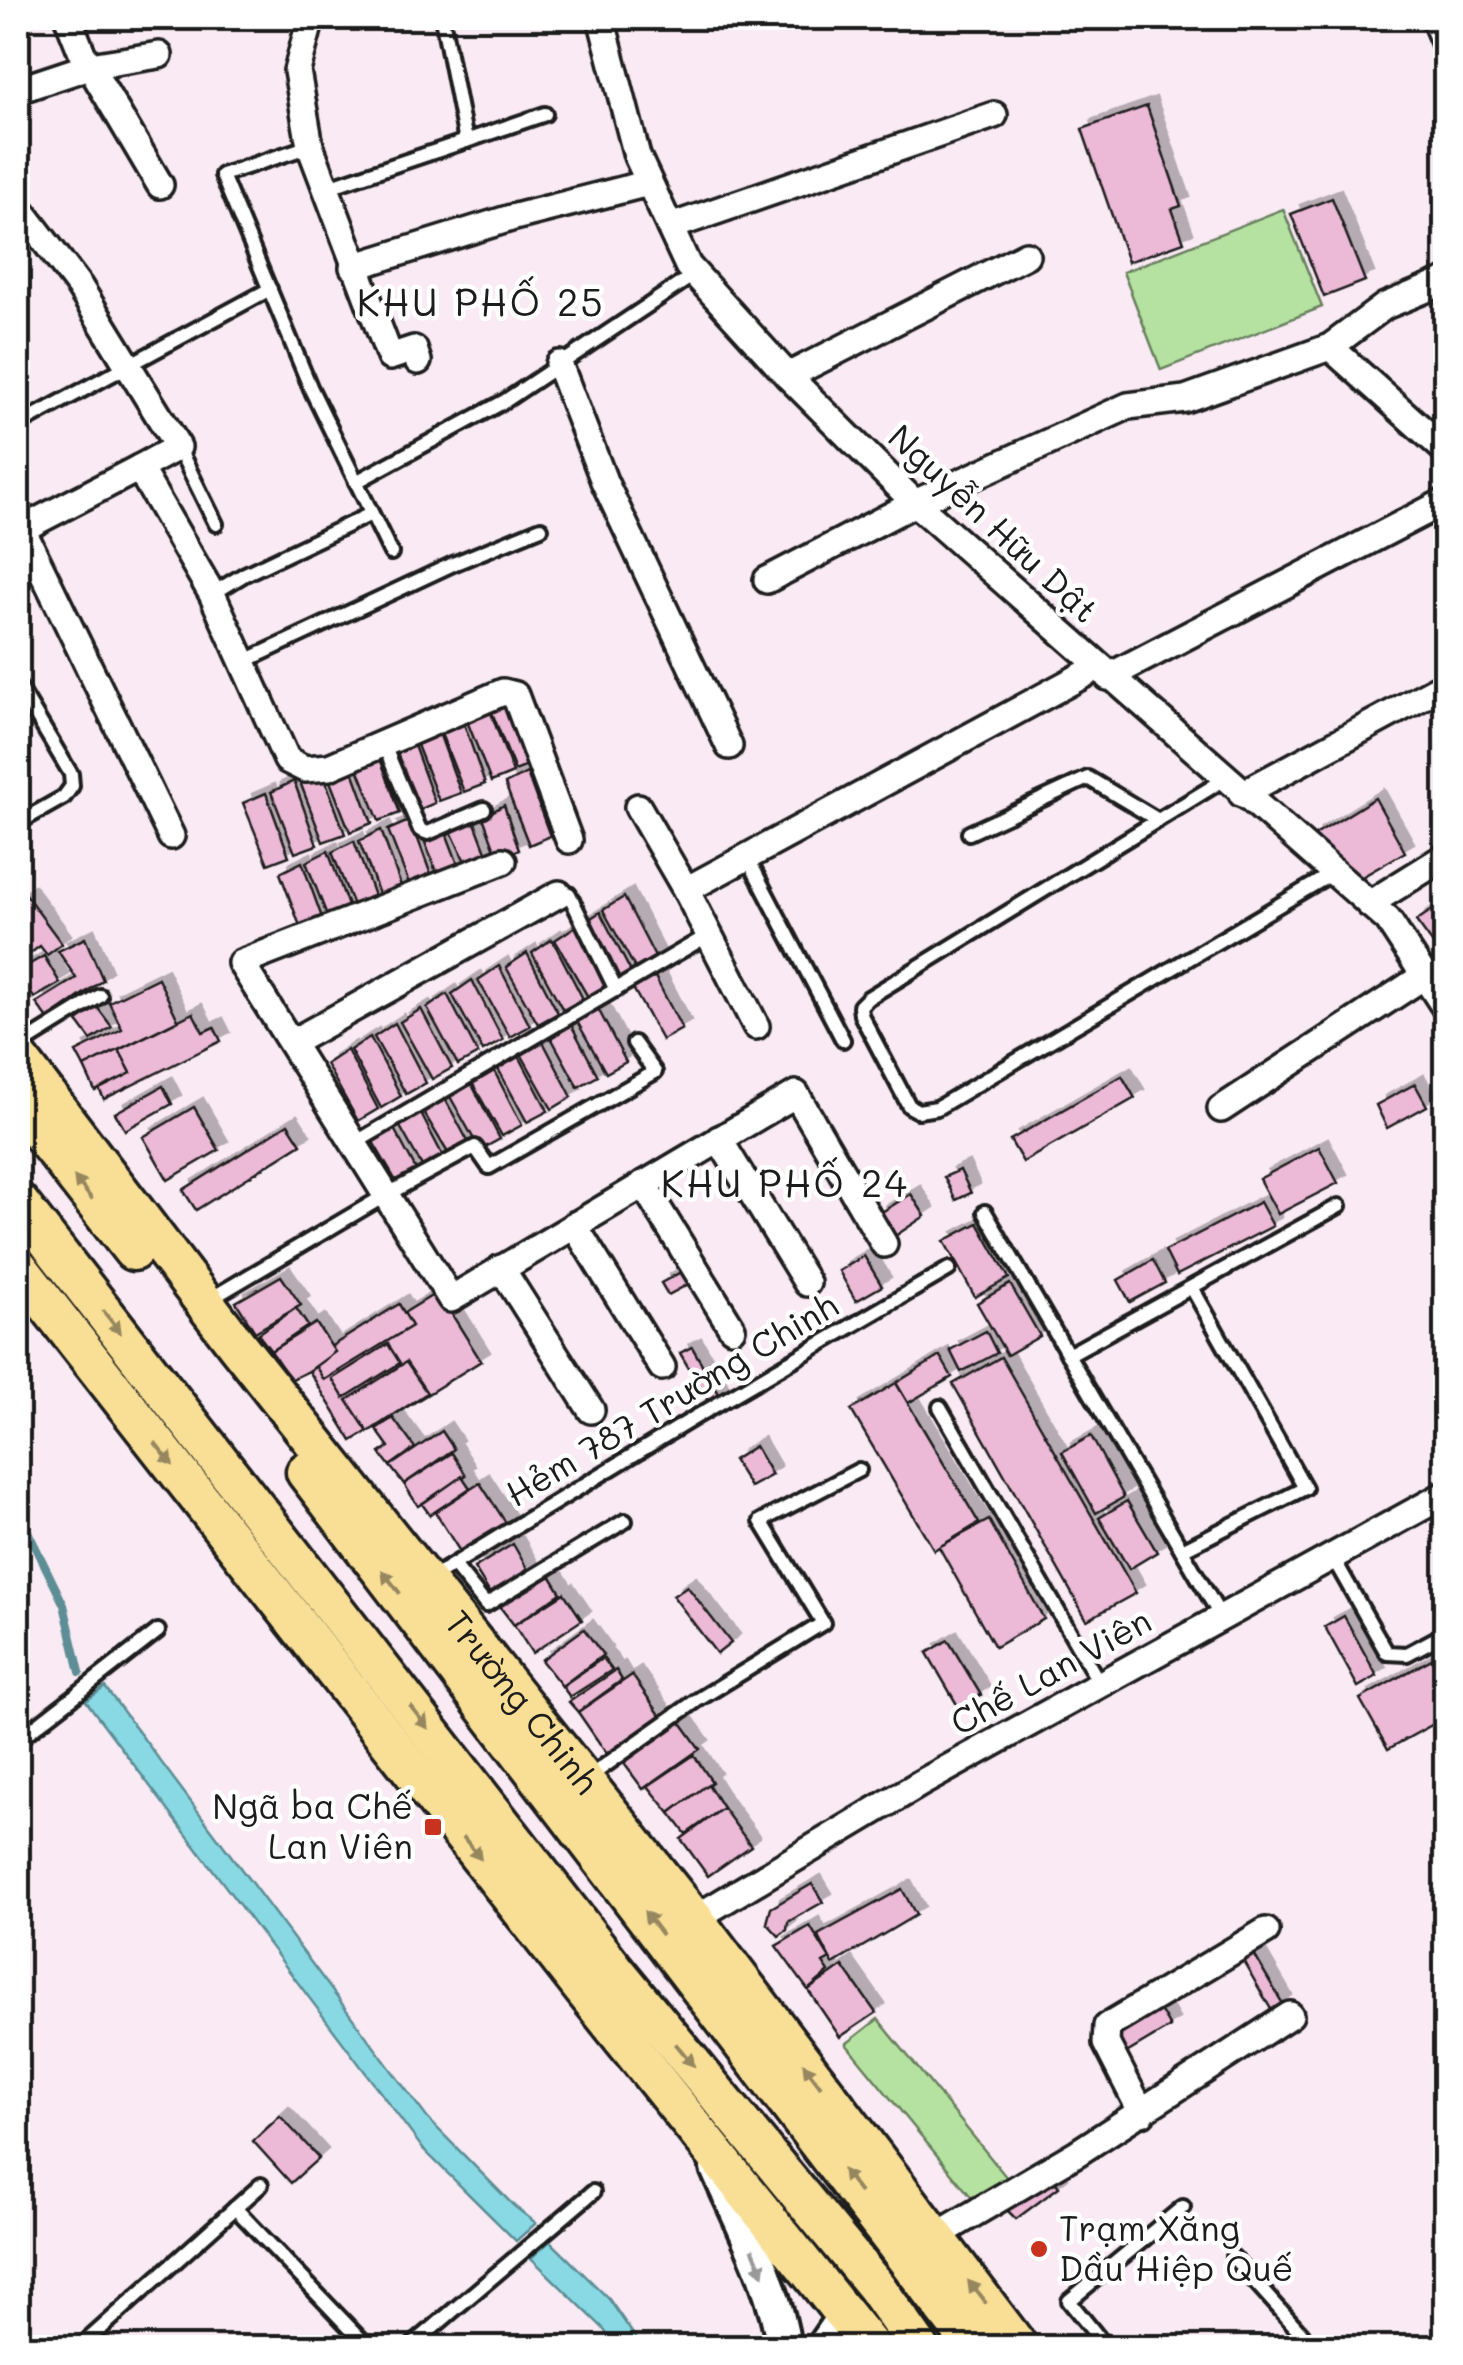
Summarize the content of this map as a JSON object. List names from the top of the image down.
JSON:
{
  "streets": {
    "main road": ["Trường Chinh"],
    "street": ["Nguyễn Hữu Dật", "Chế Lan Viên"],
    "lane": ["Hẻm 787 Trường Chinh"]
  },
  "crossings": [
    ["Hẻm 787 Trường Chinh", "Trường Chinh"],
    ["Chế Lan Viên", "Trường Chinh"]
  ],
  "districts": ["KHU PHỐ 25", "KHU PHỐ 24"],
  "places": {
    "transit": ["Ngã ba Chế Lan Viên"],
    "other": ["Trạm Xăng Dầu Hiệp Quế"]
  }
}
